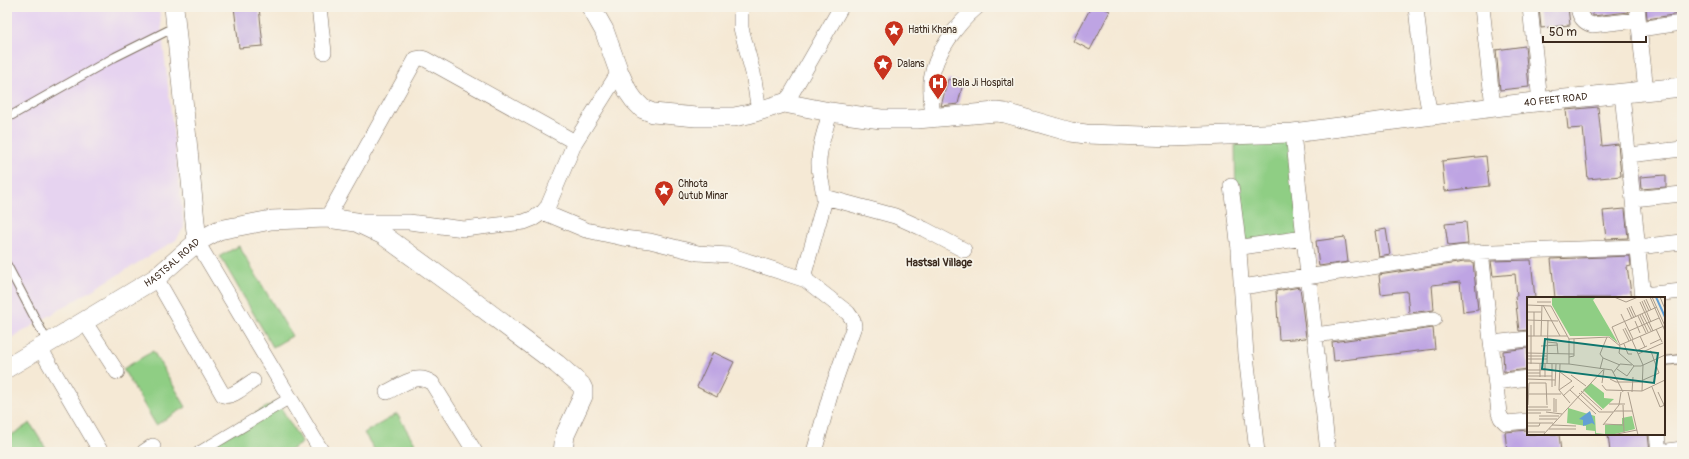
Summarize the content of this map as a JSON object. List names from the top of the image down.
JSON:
{
  "streets": {
    "street": ["40 FEET ROAD", "HASTSAL ROAD"]
  },
  "districts": ["Hastsal Village"],
  "places": {
    "place": ["Hathi Khana", "Dalans", "Chhota Qutub Minar"],
    "hospital": ["Bala Ji Hospital"]
  },
  "scale_bar": "50 m"
}
